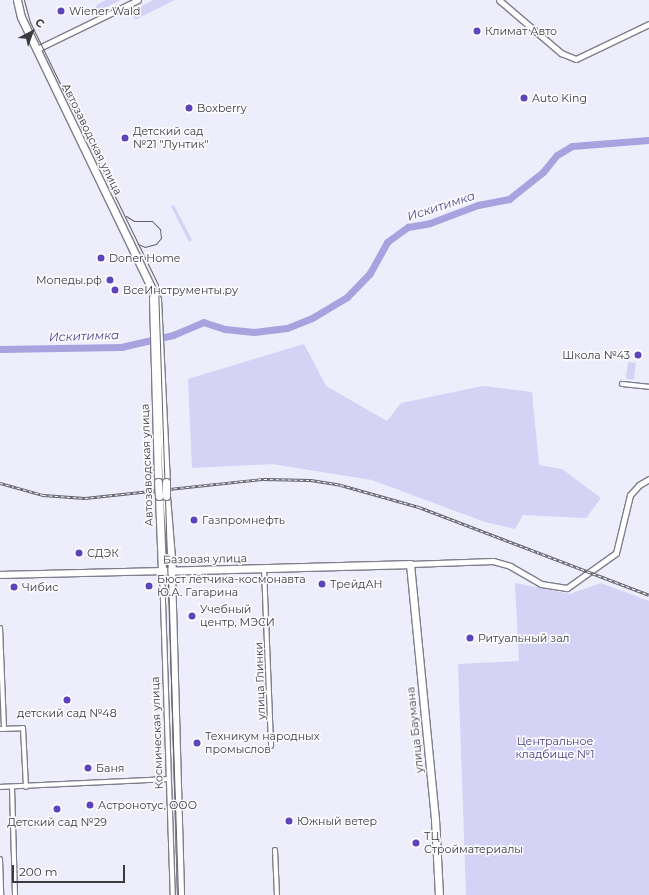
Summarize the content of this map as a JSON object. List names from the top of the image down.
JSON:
{
  "streets": {
    "main road": [
      "Автозаводская улица",
      "Базовая улица",
      "улица Баумана",
      "Космическая улица"
    ],
    "street": ["улица Глинки"]
  },
  "crossings": [
    ["Автозаводская улица", "Базовая улица"],
    ["Автозаводская улица", "Космическая улица"],
    ["Базовая улица", "улица Глинки"],
    ["Базовая улица", "улица Баумана"],
    ["Базовая улица", "Космическая улица"]
  ],
  "water": ["Искитимка"],
  "parks": ["Центральное кладбище №1"],
  "places": [
    "Wiener Wald",
    "Климат Авто",
    "Auto King",
    "Boxberry",
    "Детский сад №21 \"Лунтик\"",
    "Doner Home",
    "Мопеды.рф",
    "ВсеИнструменты.ру",
    "Школа №43",
    "Газпромнефть",
    "СДЭК",
    "ТрейдАН",
    "Бюст лётчика-космонавта Ю.А. Гагарина",
    "Чибис",
    "Учебный центр, МЭСИ",
    "Ритуальный зал",
    "детский сад №48",
    "Техникум народных промыслов",
    "Баня",
    "Астронотус, ООО",
    "Детский сад №29",
    "Южный ветер",
    "ТЦ Стройматериалы"
  ],
  "scale_bar": "200 m",
  "north": "top right"
}
